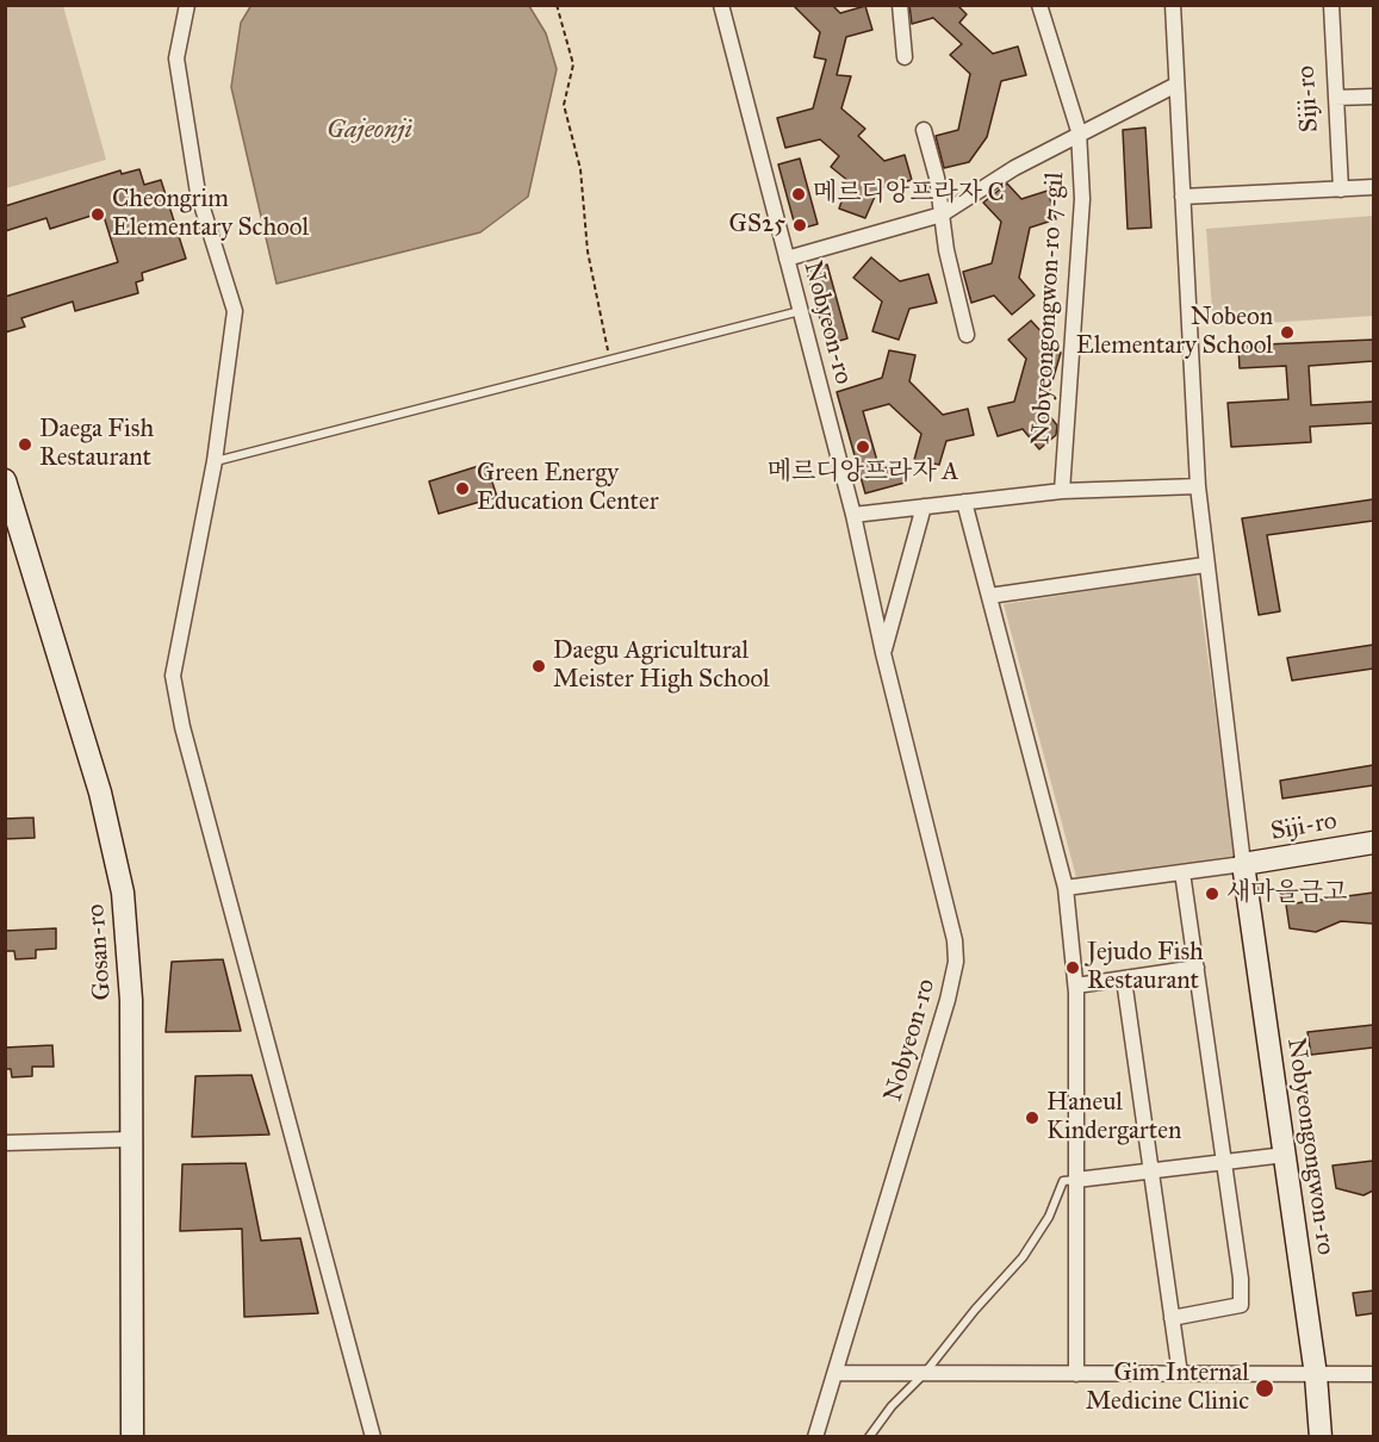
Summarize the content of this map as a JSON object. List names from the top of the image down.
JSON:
{
  "streets": {
    "main road": ["Siji-ro", "Gosan-ro", "Nobyeongongwon-ro"],
    "street": ["Nobyeongongwon-ro 7-gil", "Nobyeon-ro"]
  },
  "crossings": [
    ["Siji-ro", "Nobyeongongwon-ro"]
  ],
  "water": ["Gajeonji"],
  "places": [
    "메르디앙프라자 C",
    "Cheongrim Elementary School",
    "GS25",
    "Nobeon Elementary School",
    "Daega Fish Restaurant",
    "메르디앙프라자 A",
    "Green Energy Education Center",
    "Daegu Agricultural Meister High School",
    "새마을금고",
    "Jejudo Fish Restaurant",
    "Haneul Kindergarten",
    "Gim Internal Medicine Clinic"
  ]
}
